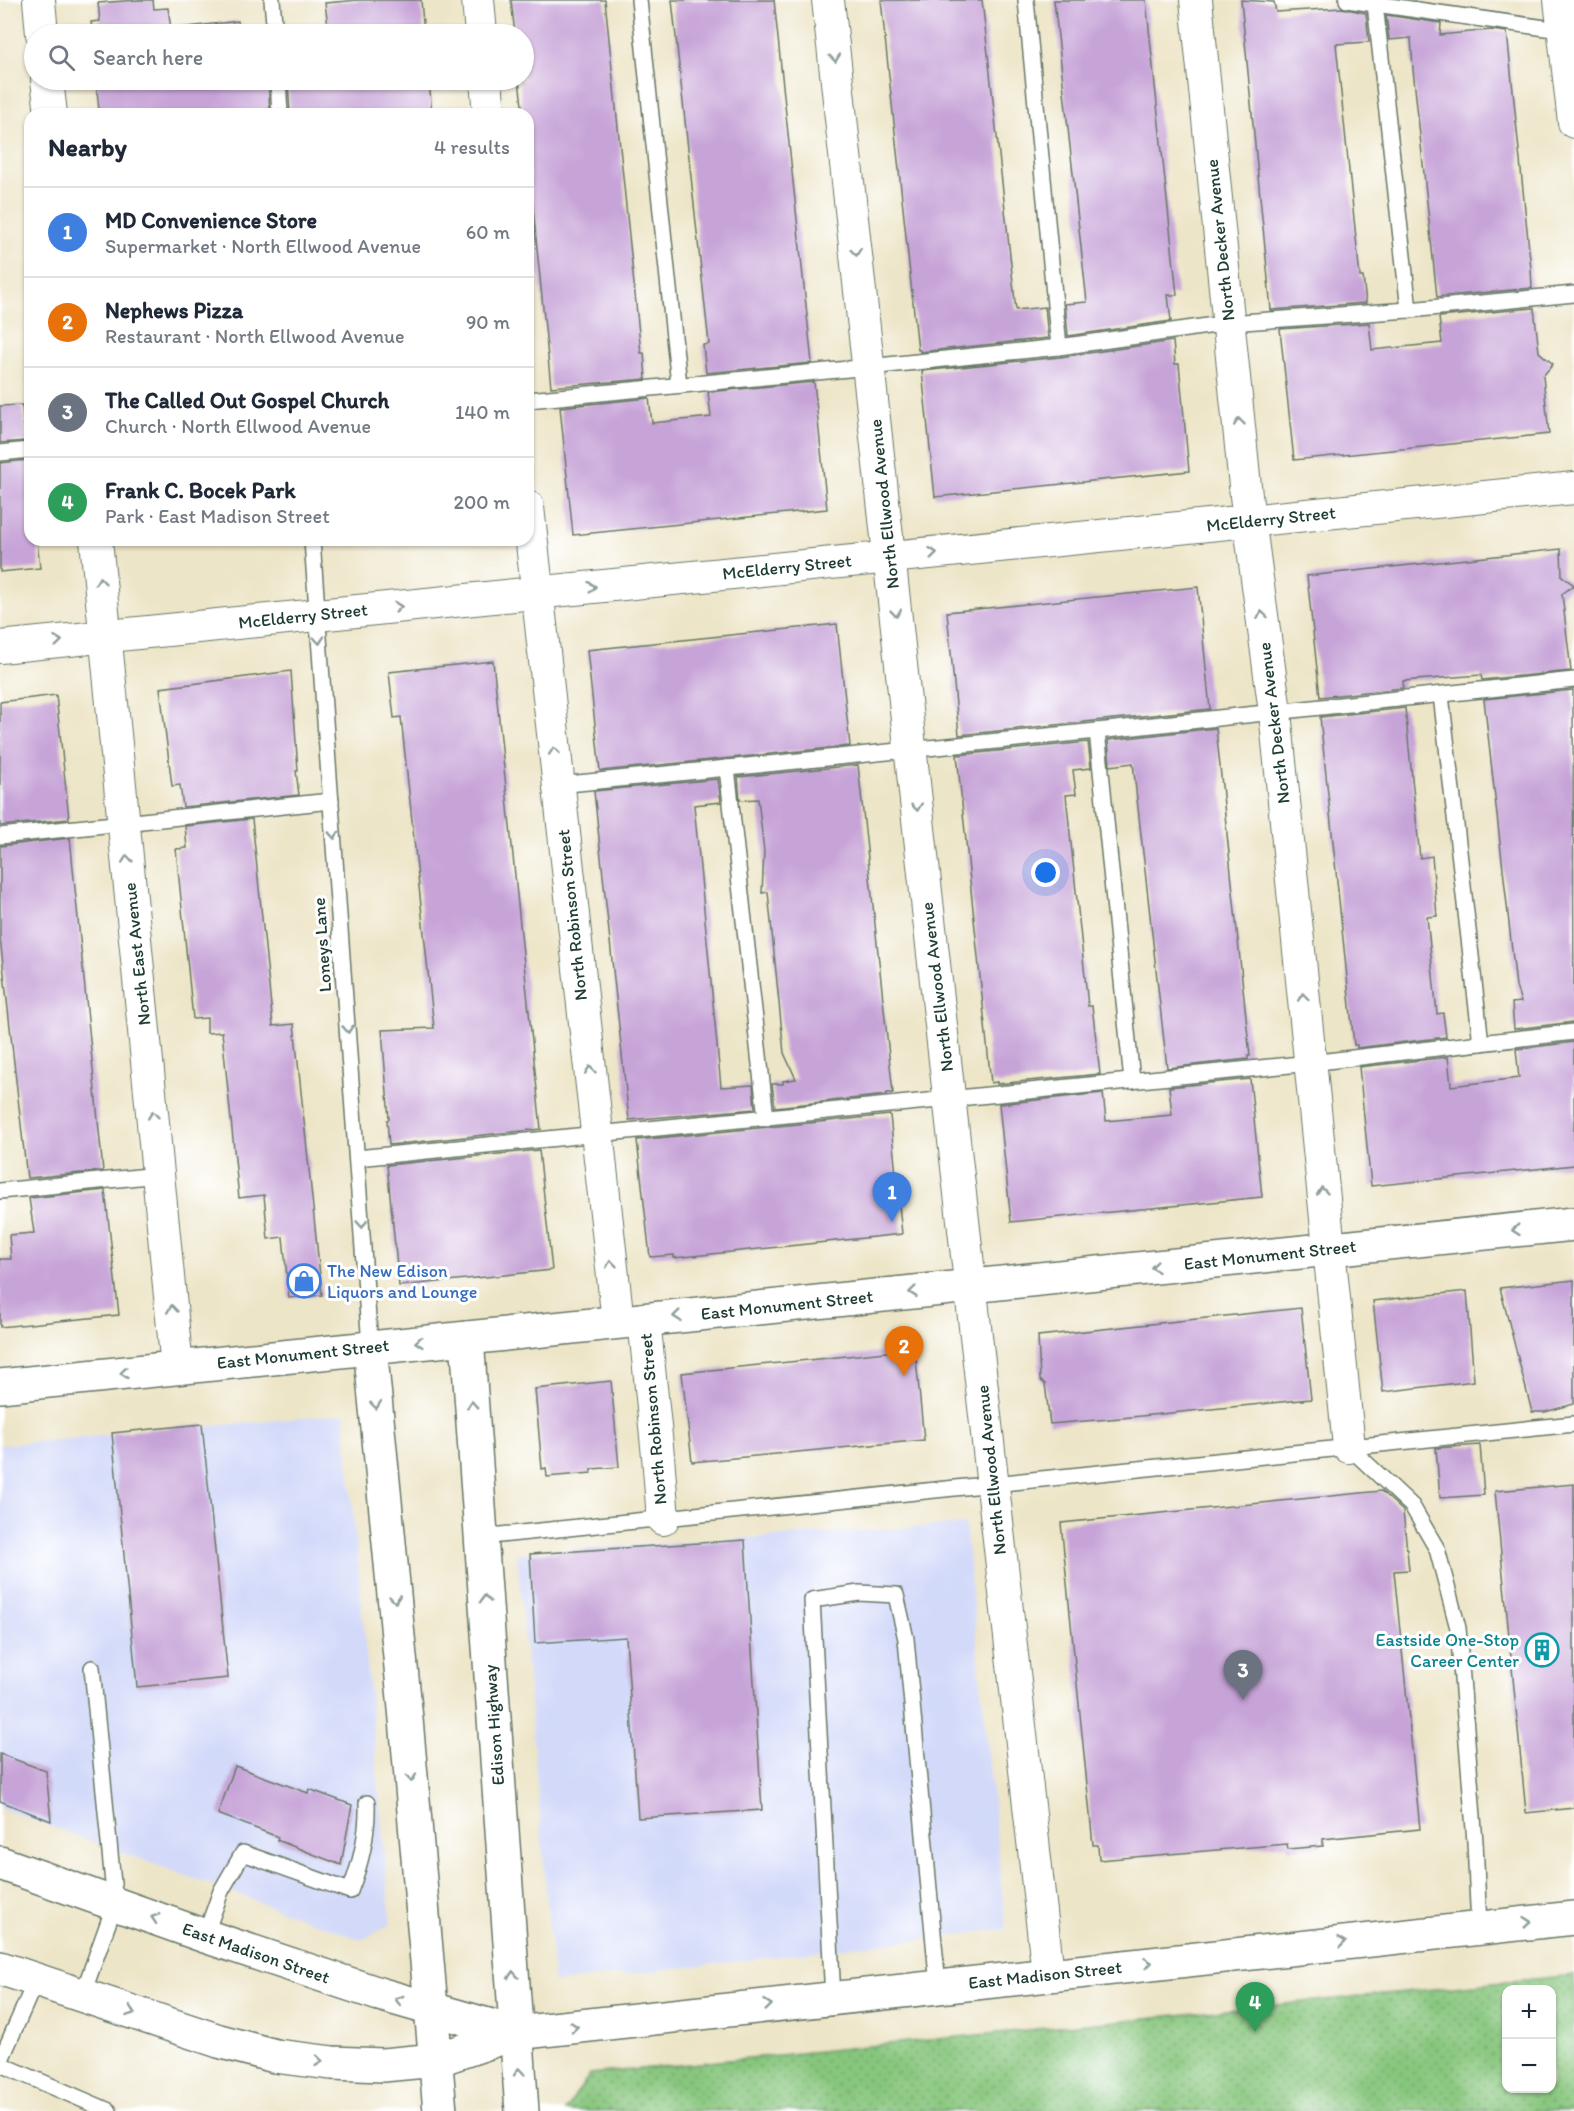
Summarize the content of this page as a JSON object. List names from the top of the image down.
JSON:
{
  "streets": {
    "main road": ["East Monument Street", "Edison Highway", "East Madison Street"],
    "street": [
      "North Decker Avenue",
      "North Ellwood Avenue",
      "McElderry Street",
      "North Robinson Street",
      "North East Avenue"
    ],
    "lane": ["Loneys Lane"]
  },
  "crossings": [
    ["North Decker Avenue", "McElderry Street"],
    ["North Decker Avenue", "East Monument Street"],
    ["North Ellwood Avenue", "McElderry Street"],
    ["North Ellwood Avenue", "East Monument Street"],
    ["North Ellwood Avenue", "East Madison Street"],
    ["McElderry Street", "North Robinson Street"],
    ["McElderry Street", "Loneys Lane"],
    ["McElderry Street", "North East Avenue"],
    ["North Robinson Street", "East Monument Street"],
    ["Loneys Lane", "East Monument Street"],
    ["North East Avenue", "East Monument Street"],
    ["East Monument Street", "Edison Highway"],
    ["Edison Highway", "East Madison Street"]
  ],
  "one_way": [
    "North Decker Avenue",
    "North Ellwood Avenue",
    "McElderry Street",
    "North Robinson Street",
    "Loneys Lane",
    "North East Avenue",
    "East Monument Street"
  ],
  "places": {
    "shop": ["The New Edison Liquors and Lounge"],
    "building": ["Eastside One-Stop Career Center"]
  },
  "page": {
    "search": "Search here",
    "heading": ["Nearby", "4 results"],
    "list": [
      {
        "mark": "1",
        "name": "MD Convenience Store",
        "note": "Supermarket · North Ellwood Avenue",
        "value": "60 m"
      },
      {
        "mark": "2",
        "name": "Nephews Pizza",
        "note": "Restaurant · North Ellwood Avenue",
        "value": "90 m"
      },
      {
        "mark": "3",
        "name": "The Called Out Gospel Church",
        "note": "Church · North Ellwood Avenue",
        "value": "140 m"
      },
      {
        "mark": "4",
        "name": "Frank C. Bocek Park",
        "note": "Park · East Madison Street",
        "value": "200 m"
      }
    ],
    "pins": [
      "1",
      "2",
      "3",
      "4"
    ],
    "map_buttons": ["+", "−"]
  }
}
